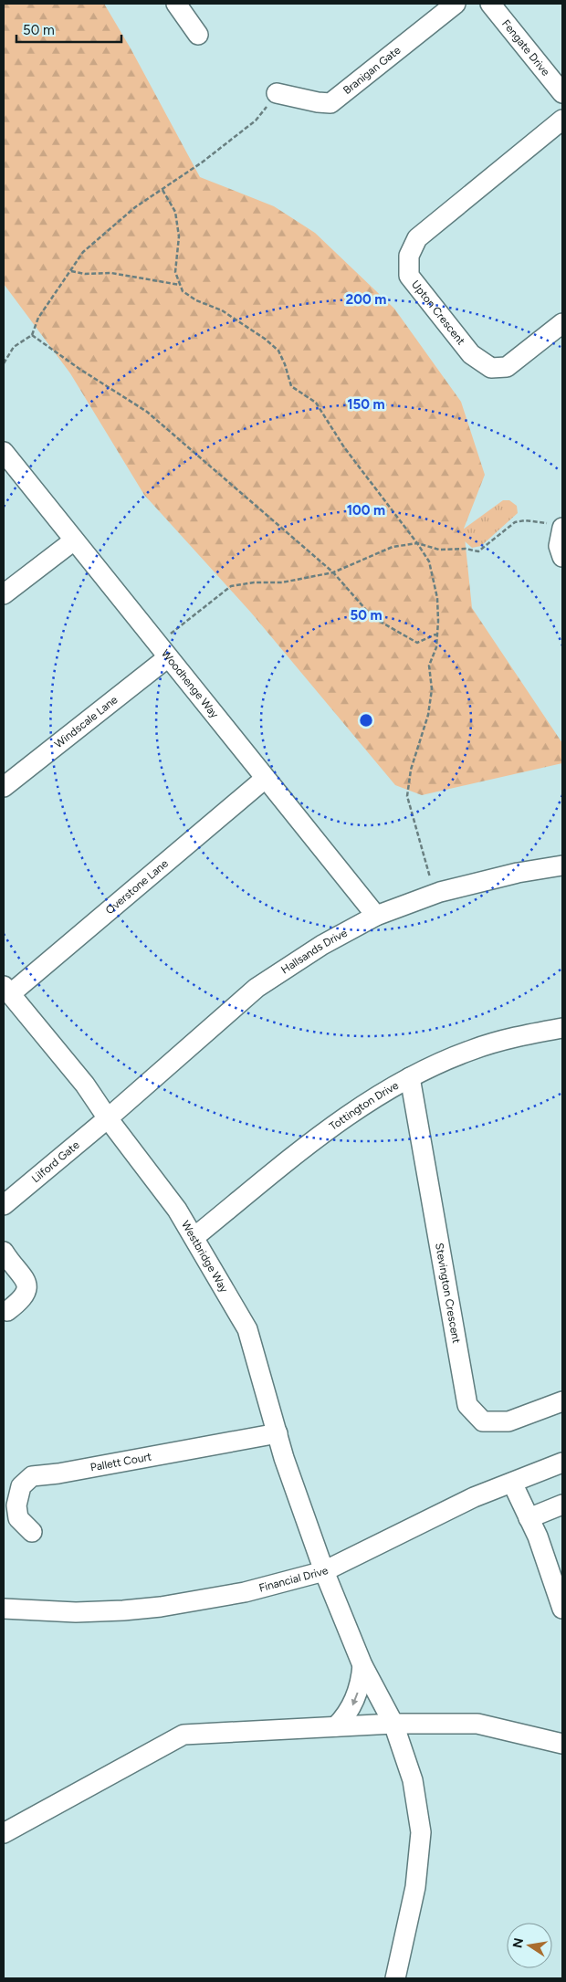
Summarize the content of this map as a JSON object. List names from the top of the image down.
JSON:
{
  "streets": {
    "street": [
      "Fengate Drive",
      "Branigan Gate",
      "Upton Crescent",
      "Woodhenge Way",
      "Windscale Lane",
      "Overstone Lane",
      "Hallsands Drive",
      "Tottington Drive",
      "Lilford Gate",
      "Westbridge Way",
      "Stevington Crescent",
      "Pallett Court",
      "Financial Drive"
    ]
  },
  "crossings": [
    ["Woodhenge Way", "Windscale Lane"],
    ["Woodhenge Way", "Overstone Lane"],
    ["Woodhenge Way", "Hallsands Drive"],
    ["Overstone Lane", "Westbridge Way"],
    ["Hallsands Drive", "Lilford Gate"],
    ["Hallsands Drive", "Westbridge Way"],
    ["Tottington Drive", "Westbridge Way"],
    ["Tottington Drive", "Stevington Crescent"],
    ["Lilford Gate", "Westbridge Way"],
    ["Westbridge Way", "Pallett Court"],
    ["Westbridge Way", "Financial Drive"]
  ],
  "scale_bar": "50 m",
  "north": "left",
  "rings": [
    "200 m",
    "150 m",
    "100 m",
    "50 m"
  ]
}
